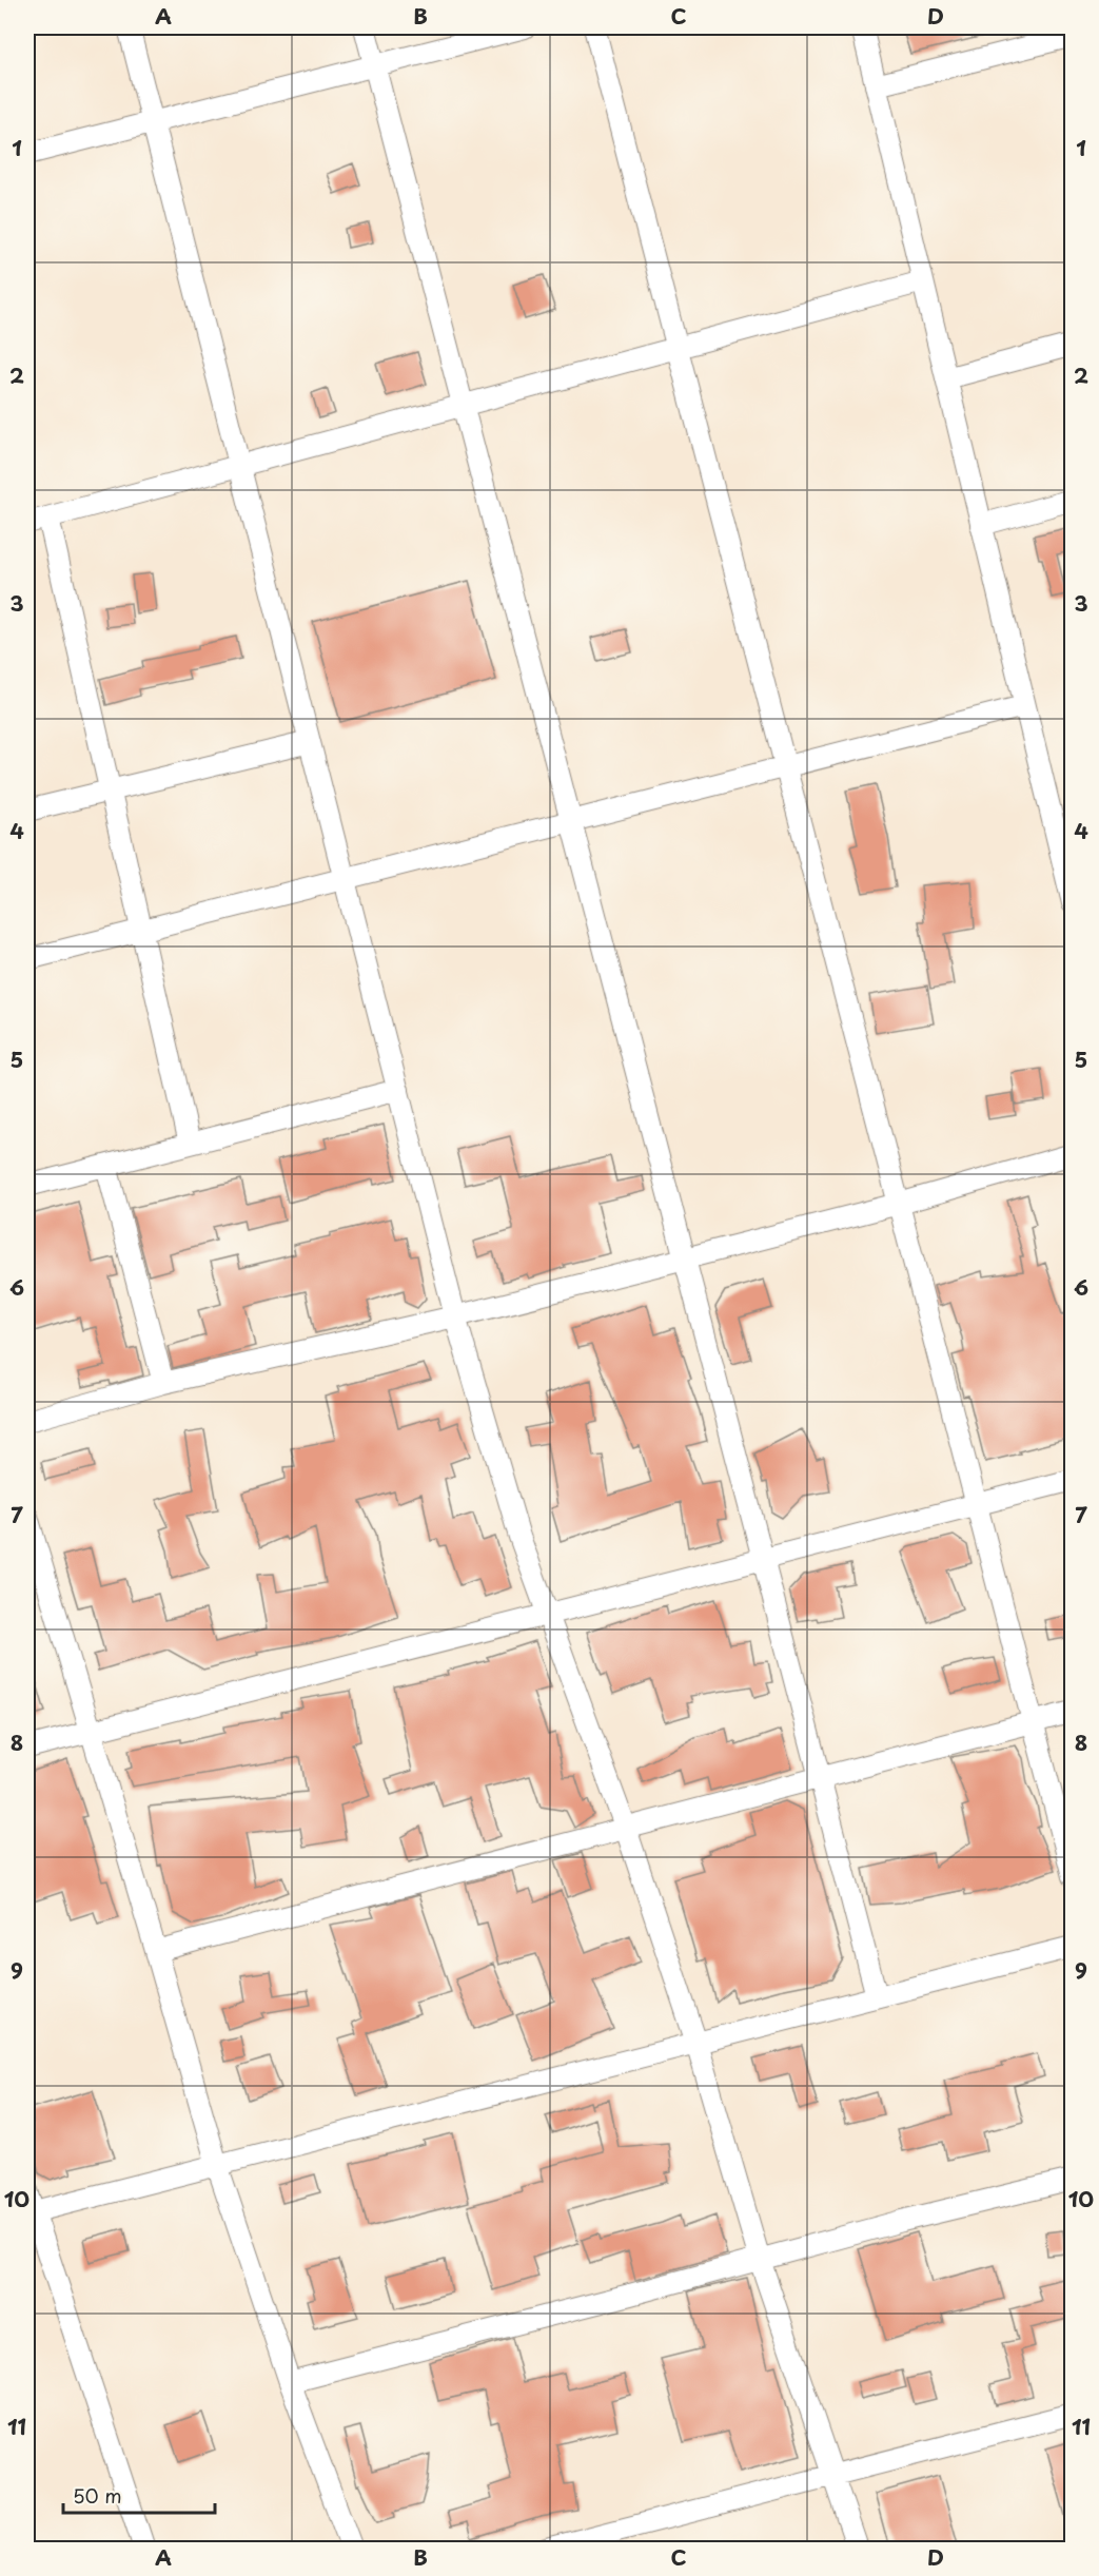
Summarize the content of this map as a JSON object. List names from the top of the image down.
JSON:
{
  "scale_bar": "50 m",
  "grid": {
    "columns": [
      "A",
      "B",
      "C",
      "D"
    ],
    "rows": [
      "1",
      "2",
      "3",
      "4",
      "5",
      "6",
      "7",
      "8",
      "9",
      "10",
      "11"
    ]
  }
}
